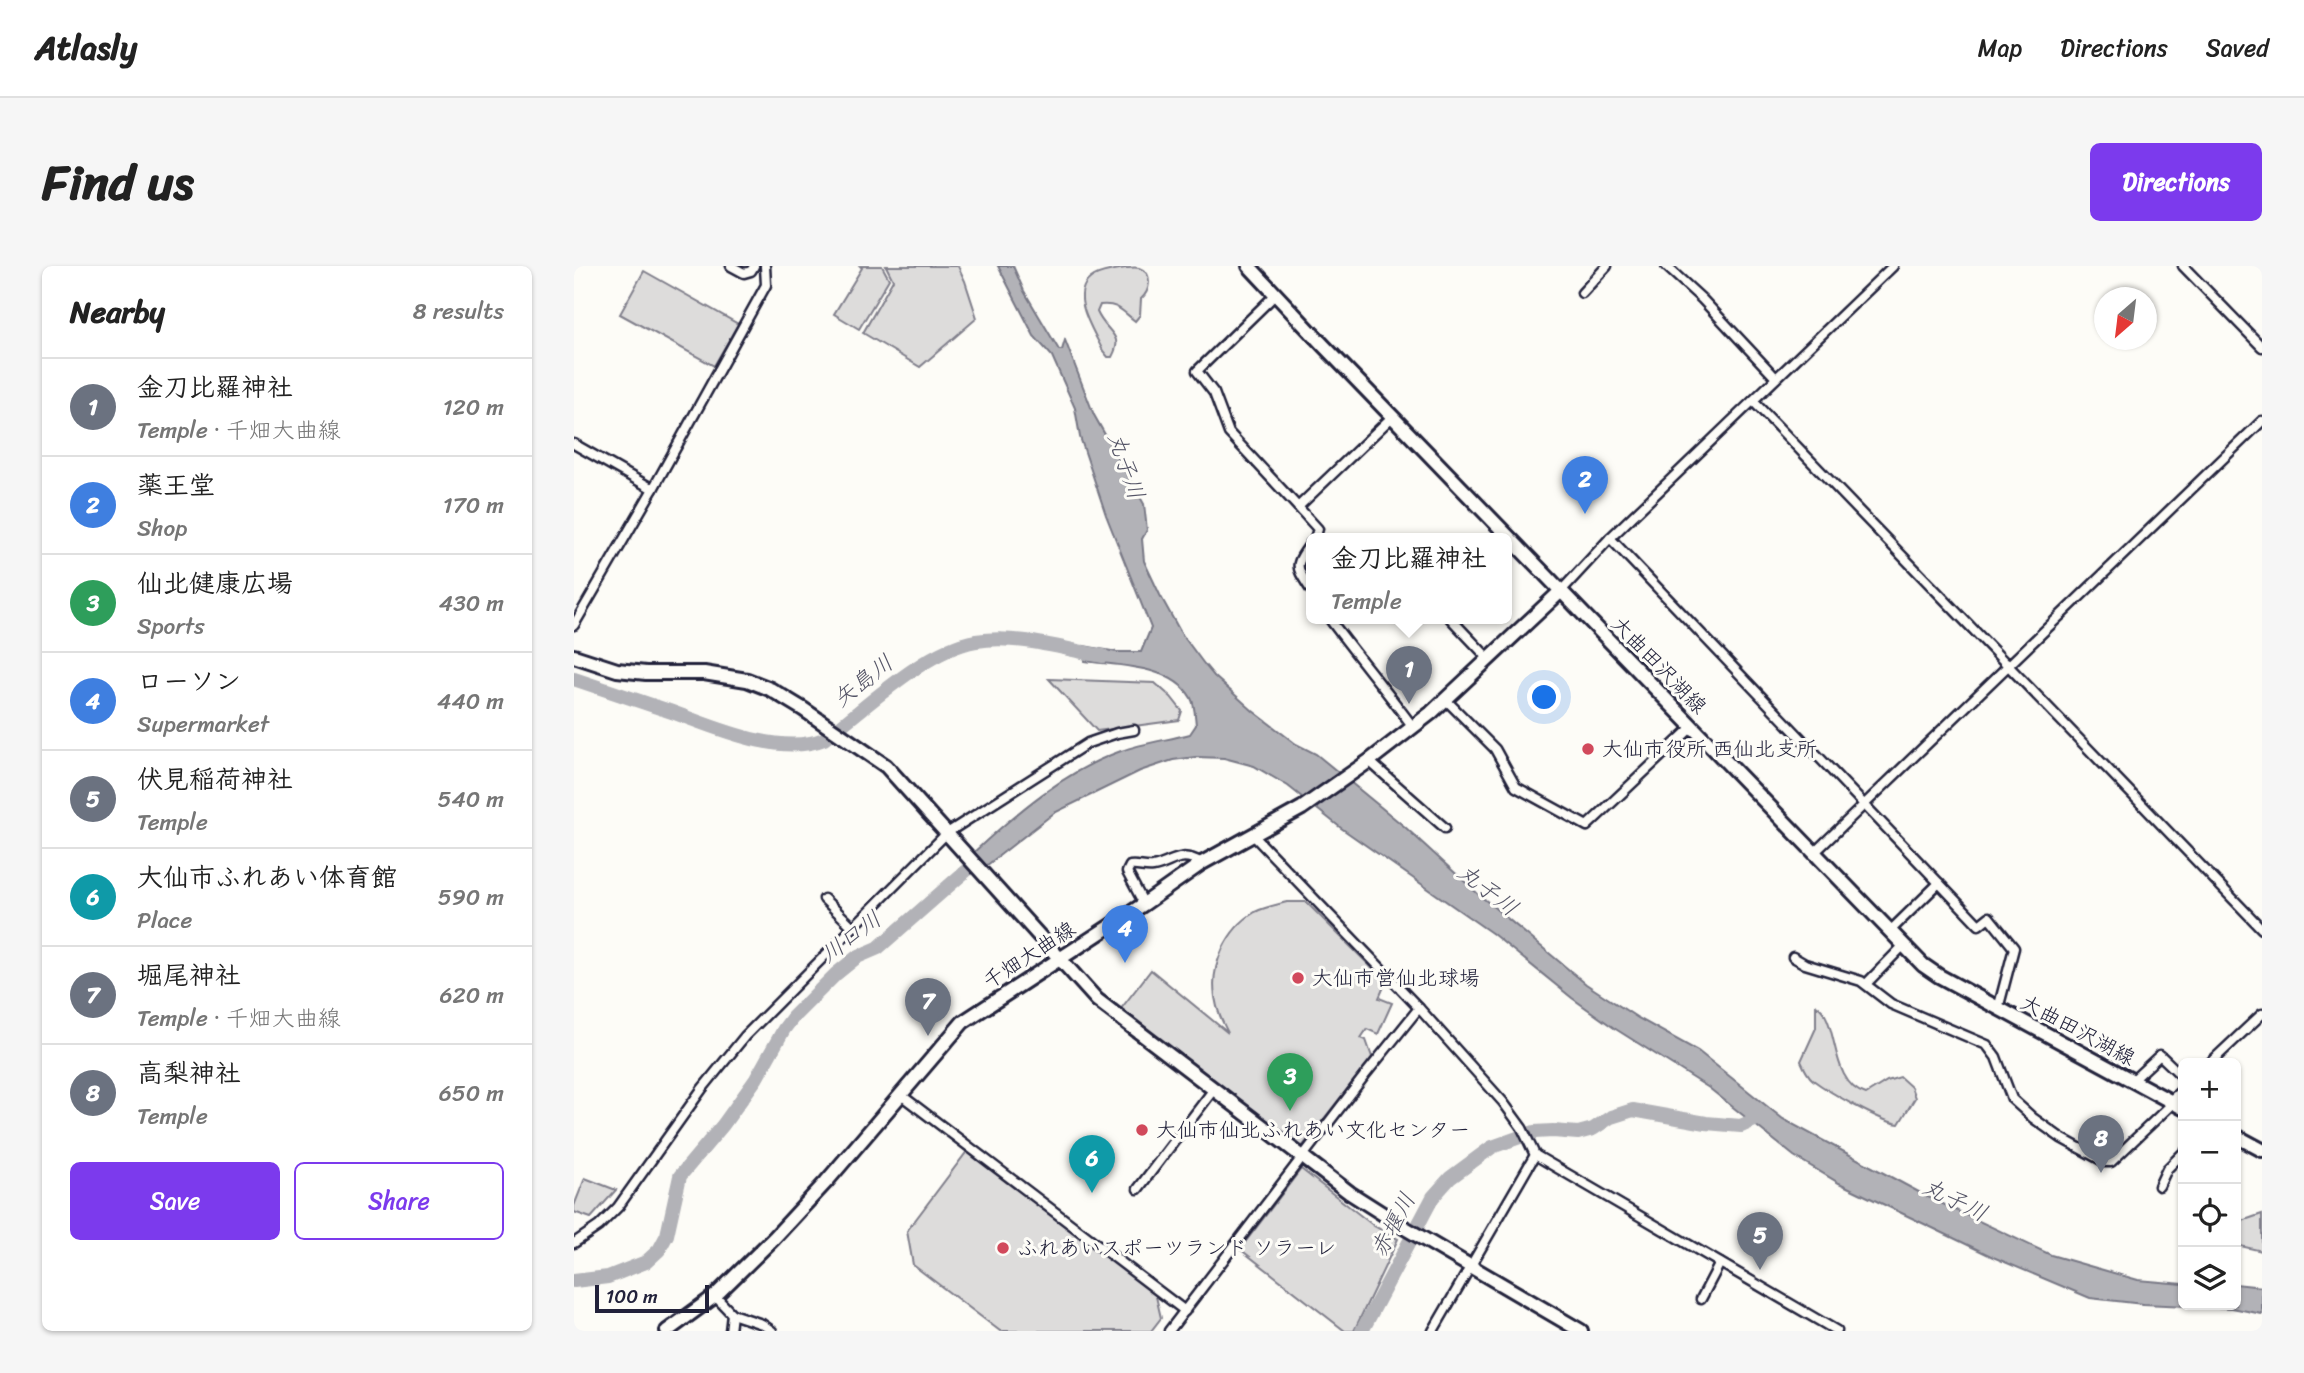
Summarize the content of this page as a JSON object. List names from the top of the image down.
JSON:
{
  "streets": {
    "main road": ["大曲田沢湖線", "千畑大曲線"]
  },
  "crossings": [
    ["大曲田沢湖線", "千畑大曲線"]
  ],
  "water": [
    "丸子川",
    "矢島川",
    "川口川",
    "赤堰川"
  ],
  "places": [
    "大仙市役所 西仙北支所",
    "大仙市営仙北球場",
    "大仙市仙北ふれあい文化センター",
    "ふれあいスポーツランド ソラーレ"
  ],
  "scale_bar": "100 m",
  "north": "bottom left",
  "page": {
    "header": "Atlasly",
    "nav": ["Map", "Directions", "Saved"],
    "title": "Find us",
    "buttons": [
      "Directions",
      ["Save", "Share"]
    ],
    "heading": ["Nearby", "8 results"],
    "list": [
      {
        "mark": "1",
        "name": "金刀比羅神社",
        "note": "Temple · 千畑大曲線",
        "value": "120 m"
      },
      {
        "mark": "2",
        "name": "薬王堂",
        "note": "Shop",
        "value": "170 m"
      },
      {
        "mark": "3",
        "name": "仙北健康広場",
        "note": "Sports",
        "value": "430 m"
      },
      {
        "mark": "4",
        "name": "ローソン",
        "note": "Supermarket",
        "value": "440 m"
      },
      {
        "mark": "5",
        "name": "伏見稲荷神社",
        "note": "Temple",
        "value": "540 m"
      },
      {
        "mark": "6",
        "name": "大仙市ふれあい体育館",
        "note": "Place",
        "value": "590 m"
      },
      {
        "mark": "7",
        "name": "堀尾神社",
        "note": "Temple · 千畑大曲線",
        "value": "620 m"
      },
      {
        "mark": "8",
        "name": "高梨神社",
        "note": "Temple",
        "value": "650 m"
      }
    ],
    "pins": [
      "2",
      "1",
      "4",
      "7",
      "3",
      "8",
      "6",
      "5"
    ],
    "popup": ["金刀比羅神社", "Temple"],
    "map_buttons": ["+", "−"],
    "scale": "100 m"
  }
}
